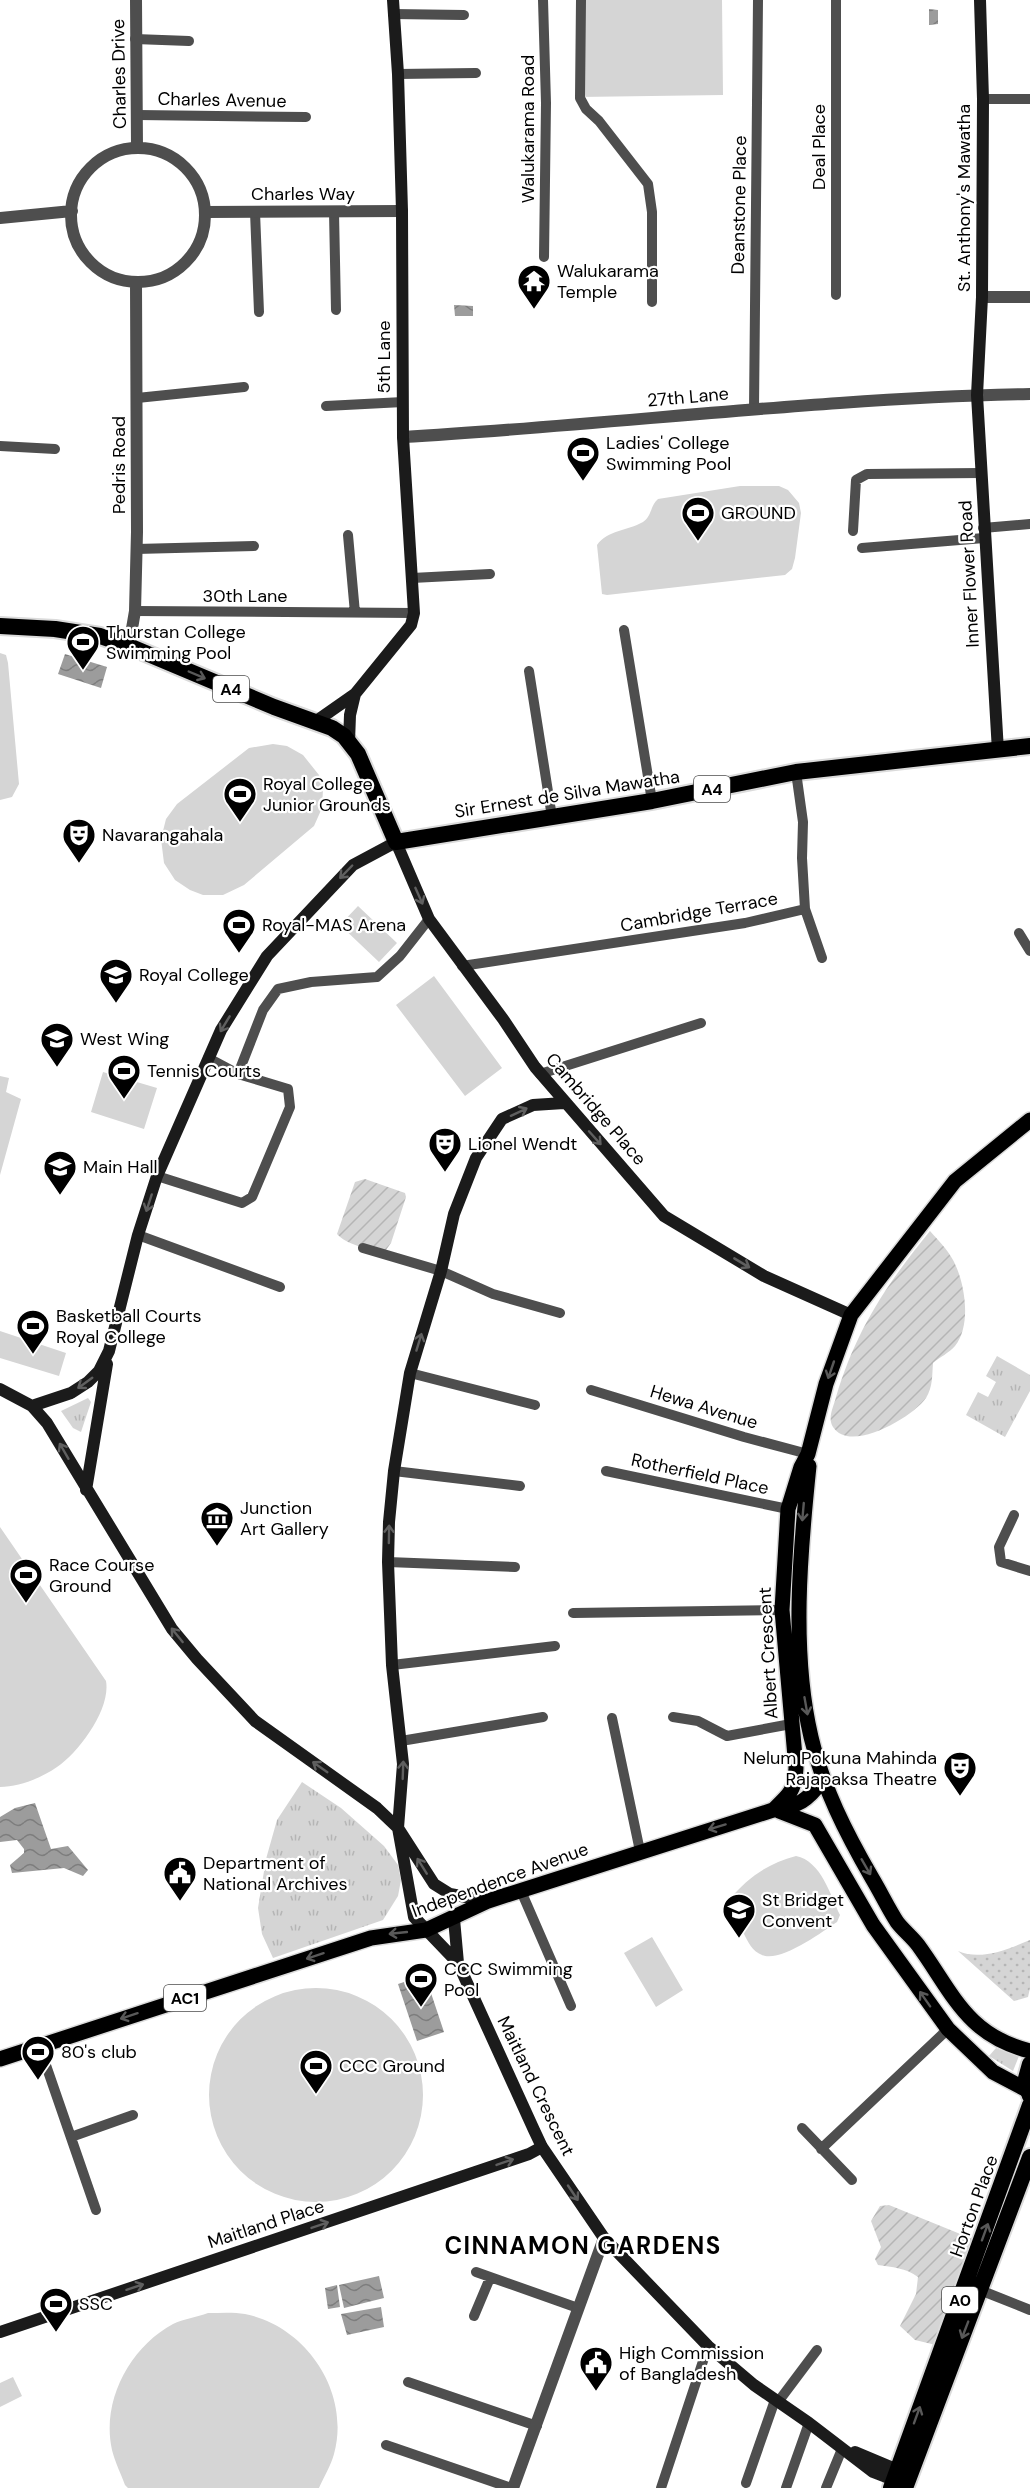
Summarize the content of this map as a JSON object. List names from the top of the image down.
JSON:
{
  "streets": {
    "highway": [
      "A4",
      "Sir Ernest de Silva Mawatha",
      "Horton Place",
      "A0"
    ],
    "main road": [
      "St. Anthony's Mawatha",
      "5th Lane",
      "Inner Flower Road",
      "Cambridge Place",
      "Albert Crescent",
      "Independence Avenue",
      "AC1",
      "Maitland Crescent",
      "Maitland Place"
    ],
    "street": [
      "Charles Drive",
      "Charles Avenue",
      "Walukarama Road",
      "Deal Place",
      "Charles Way",
      "Deanstone Place",
      "27th Lane",
      "Pedris Road",
      "30th Lane",
      "Cambridge Terrace",
      "Hewa Avenue",
      "Rotherfield Place"
    ]
  },
  "crossings": [
    ["Charles Drive", "Charles Avenue"],
    ["Charles Drive", "Charles Way"],
    ["Charles Drive", "Pedris Road"],
    ["Charles Way", "5th Lane"],
    ["Charles Way", "Pedris Road"],
    ["St. Anthony's Mawatha", "27th Lane"],
    ["St. Anthony's Mawatha", "Inner Flower Road"],
    ["Deanstone Place", "27th Lane"],
    ["5th Lane", "27th Lane"],
    ["5th Lane", "30th Lane"],
    ["27th Lane", "Inner Flower Road"],
    ["Pedris Road", "30th Lane"],
    ["Pedris Road", "A4"],
    ["Inner Flower Road", "Sir Ernest de Silva Mawatha"],
    ["A4", "Sir Ernest de Silva Mawatha"],
    ["A4", "Cambridge Place"],
    ["Sir Ernest de Silva Mawatha", "Cambridge Terrace"],
    ["Sir Ernest de Silva Mawatha", "Cambridge Place"],
    ["Cambridge Terrace", "Cambridge Place"],
    ["Cambridge Place", "Albert Crescent"],
    ["Cambridge Place", "Maitland Crescent"],
    ["Hewa Avenue", "Albert Crescent"],
    ["Rotherfield Place", "Albert Crescent"],
    ["Albert Crescent", "Independence Avenue"],
    ["Independence Avenue", "Maitland Crescent"],
    ["Maitland Crescent", "Horton Place"],
    ["Maitland Crescent", "Maitland Place"],
    ["Horton Place", "A0"]
  ],
  "one_way": ["Cambridge Place", "Independence Avenue", "Maitland Place"],
  "districts": ["CINNAMON GARDENS"],
  "places": {
    "temple": ["Walukarama Temple"],
    "sports": [
      "Ladies' College Swimming Pool",
      "GROUND",
      "Thurstan College Swimming Pool",
      "Royal College Junior Grounds",
      "Royal-MAS Arena",
      "Tennis Courts",
      "Basketball Courts Royal College",
      "Race Course Ground",
      "CCC Swimming Pool",
      "80's club",
      "CCC Ground",
      "SSC"
    ],
    "theatre": ["Navarangahala", "Lionel Wendt", "Nelum Pokuna Mahinda Rajapaksa Theatre"],
    "school or university": [
      "Royal College",
      "West Wing",
      "Main Hall",
      "St Bridget Convent"
    ],
    "museum": ["Junction Art Gallery"],
    "public building": ["Department of National Archives", "High Commission of Bangladesh"]
  }
}
